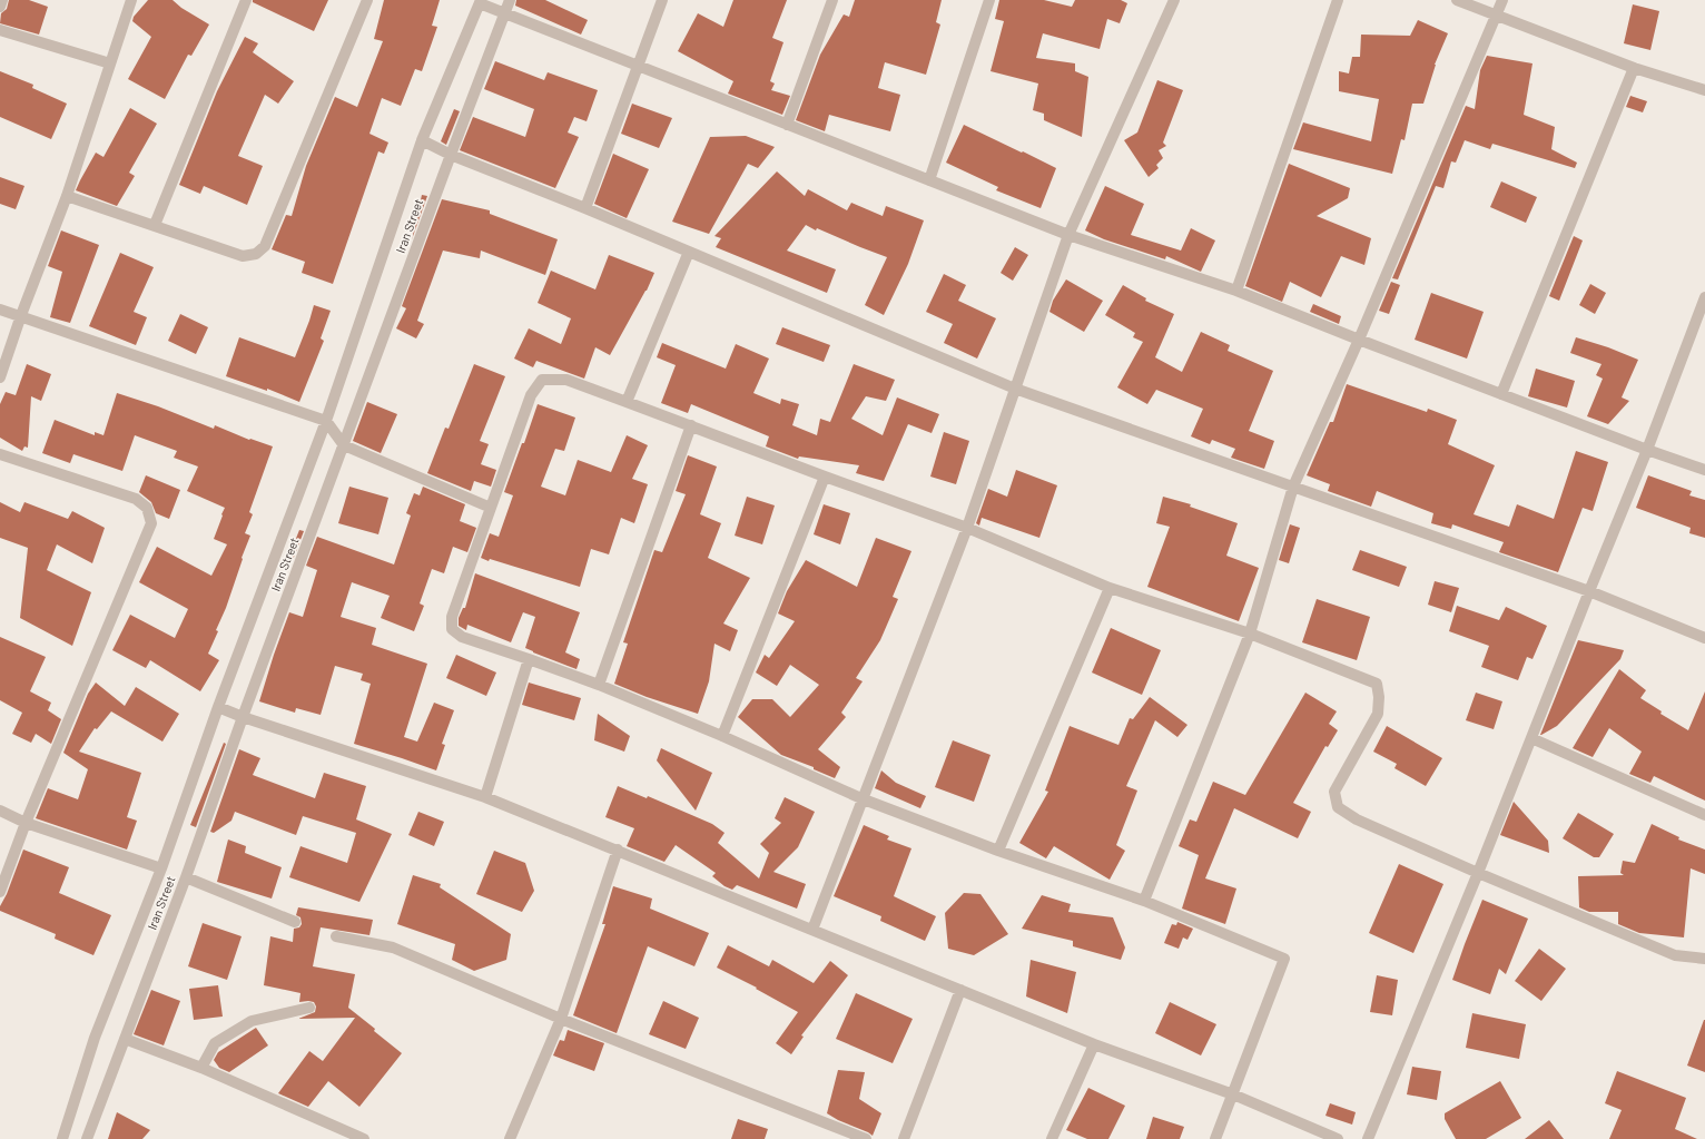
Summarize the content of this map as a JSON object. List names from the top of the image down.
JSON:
{
  "streets": {
    "street": ["Iran Street"]
  }
}
